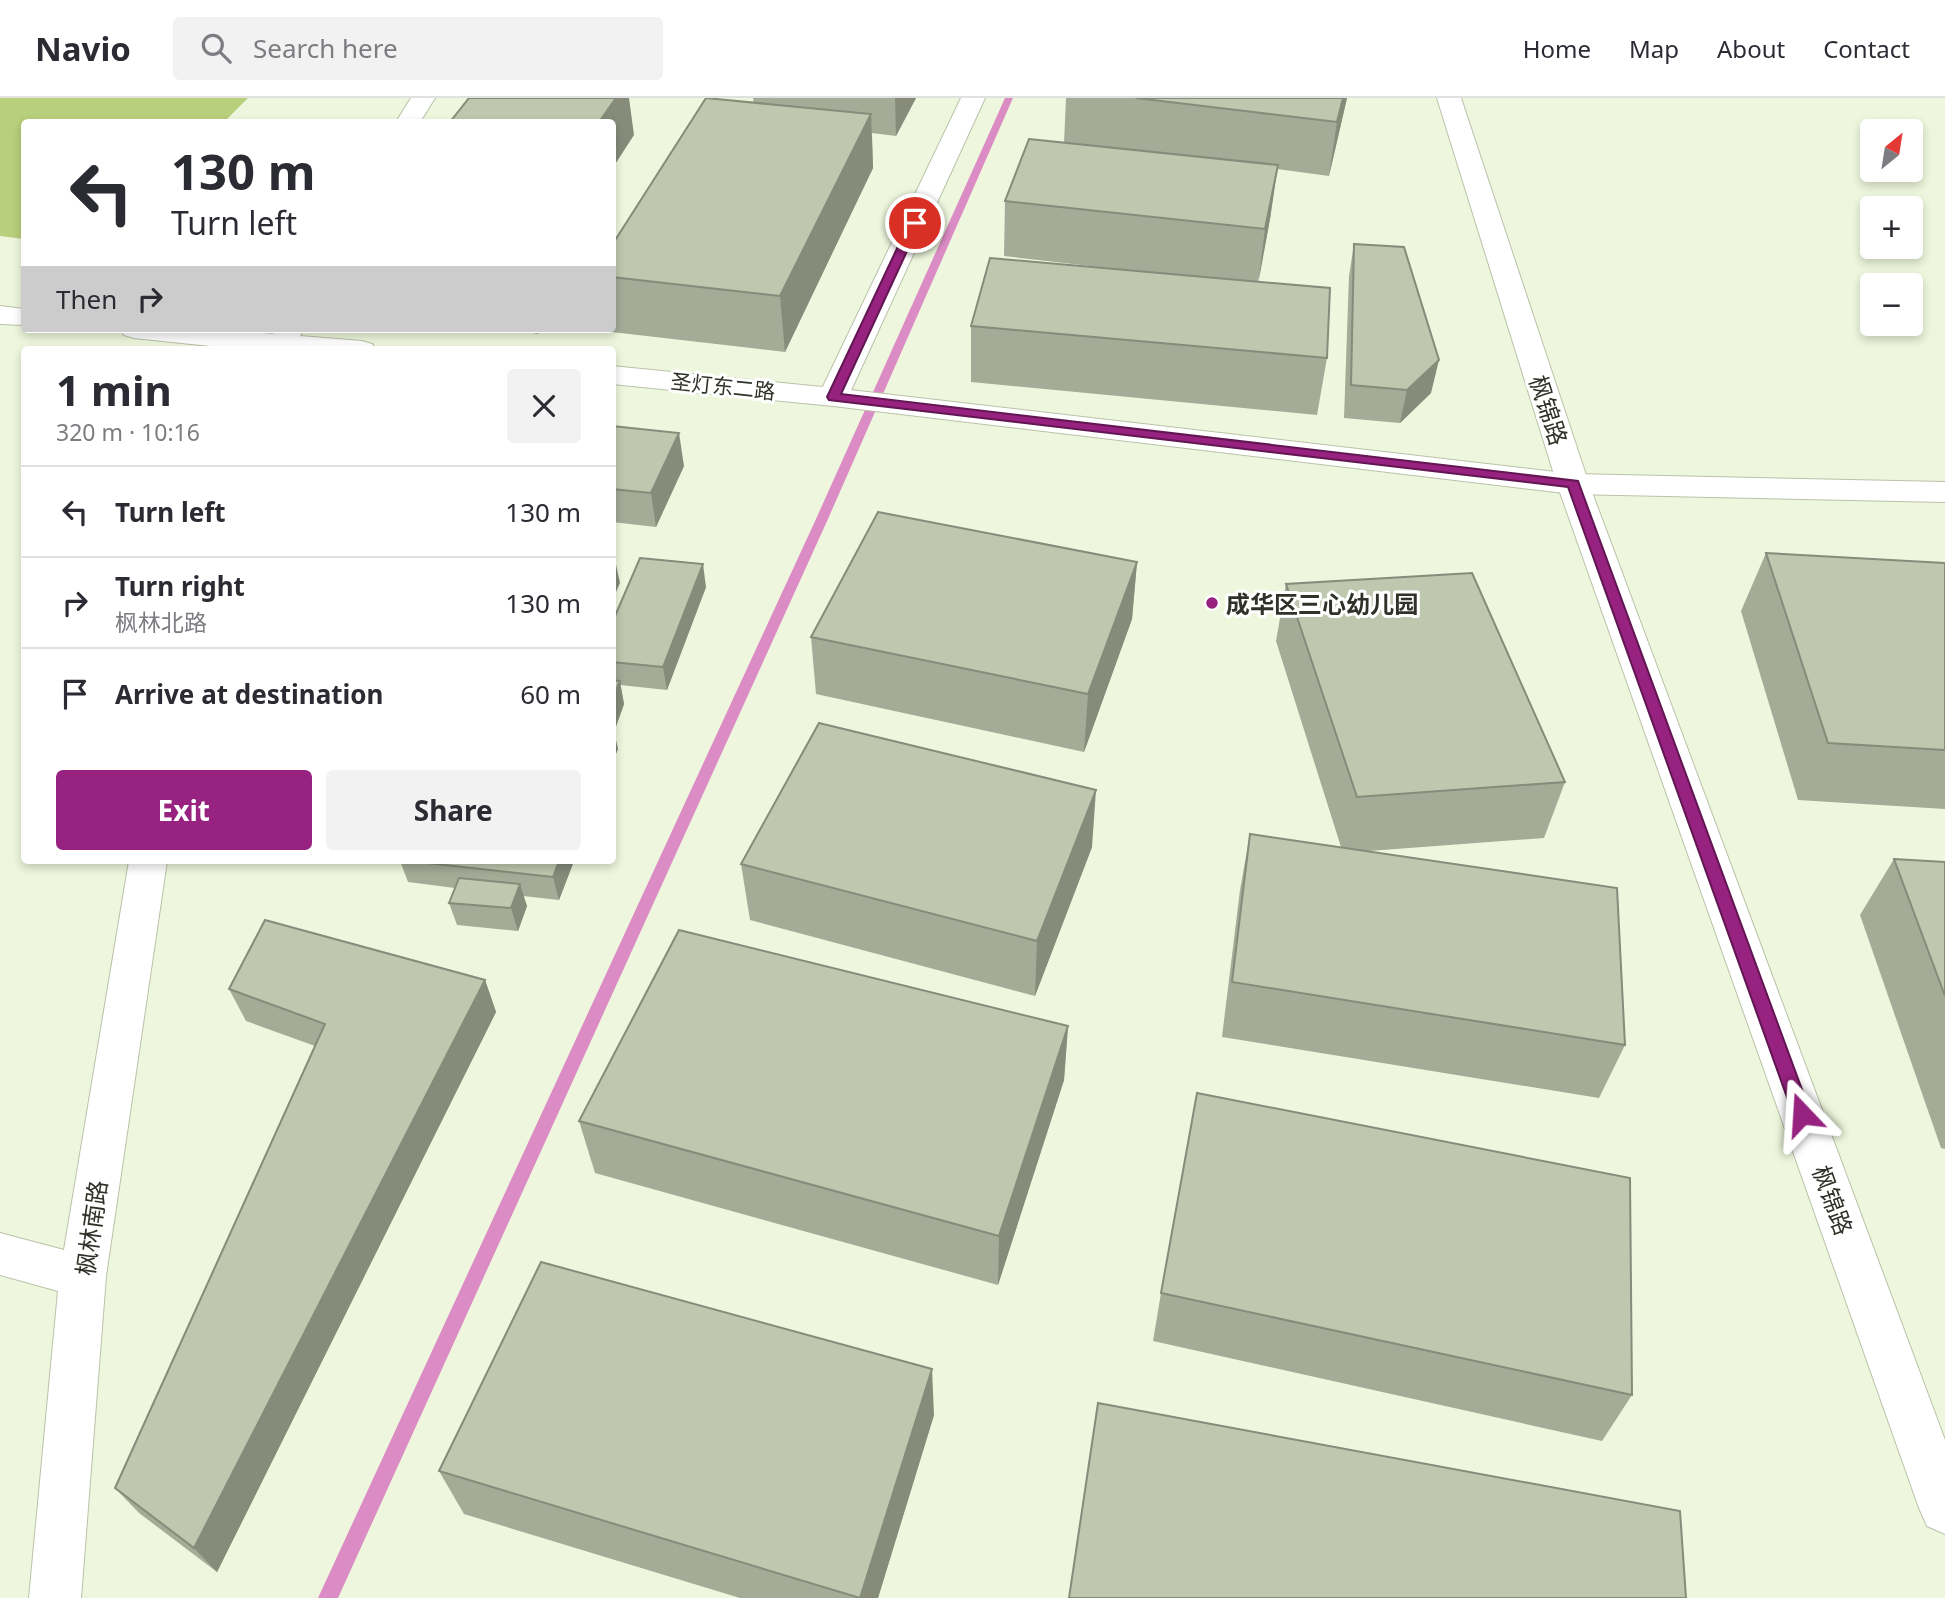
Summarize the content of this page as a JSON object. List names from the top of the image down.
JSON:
{
  "streets": {
    "street": ["圣灯东二路", "枫锦路", "枫林南路"]
  },
  "crossings": [
    ["圣灯东二路", "枫锦路"]
  ],
  "places": ["成华区三心幼儿园"],
  "north": "top right",
  "page": {
    "header": "Navio",
    "search": "Search here",
    "nav": [
      "Home",
      "Map",
      "About",
      "Contact"
    ],
    "map_buttons": ["+", "−"],
    "turn": ["130 m", "Turn left"],
    "then": "Then",
    "heading": ["1 min", "320 m · 10:16"],
    "list": [
      {
        "name": "Turn left",
        "value": "130 m"
      },
      {
        "name": "Turn right",
        "note": "枫林北路",
        "value": "130 m"
      },
      {
        "name": "Arrive at destination",
        "value": "60 m"
      }
    ],
    "buttons": ["Exit", "Share"]
  }
}
